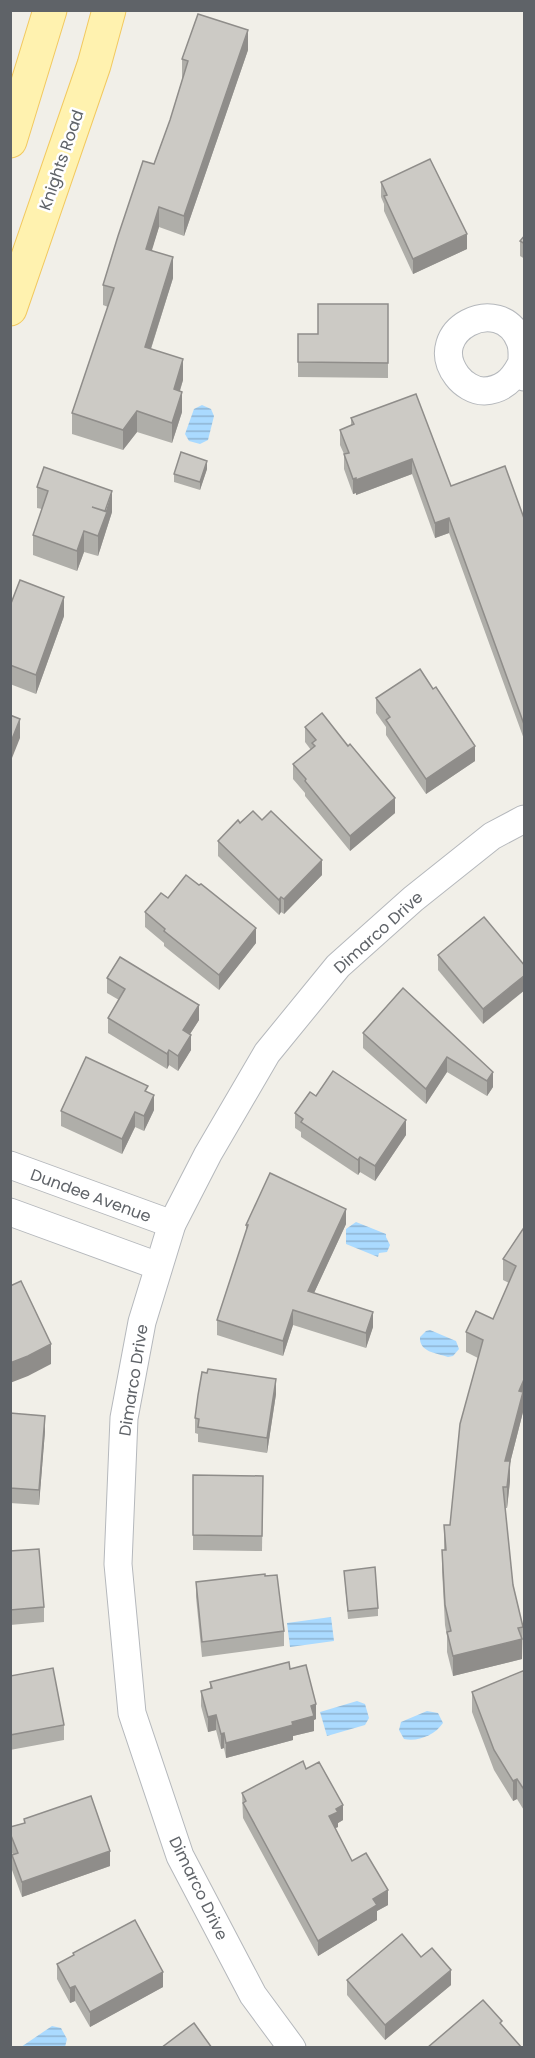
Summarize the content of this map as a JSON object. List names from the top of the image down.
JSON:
{
  "streets": {
    "main road": ["Knights Road"],
    "street": ["Dimarco Drive", "Dundee Avenue"]
  },
  "crossings": [
    ["Dimarco Drive", "Dundee Avenue"]
  ]
}
